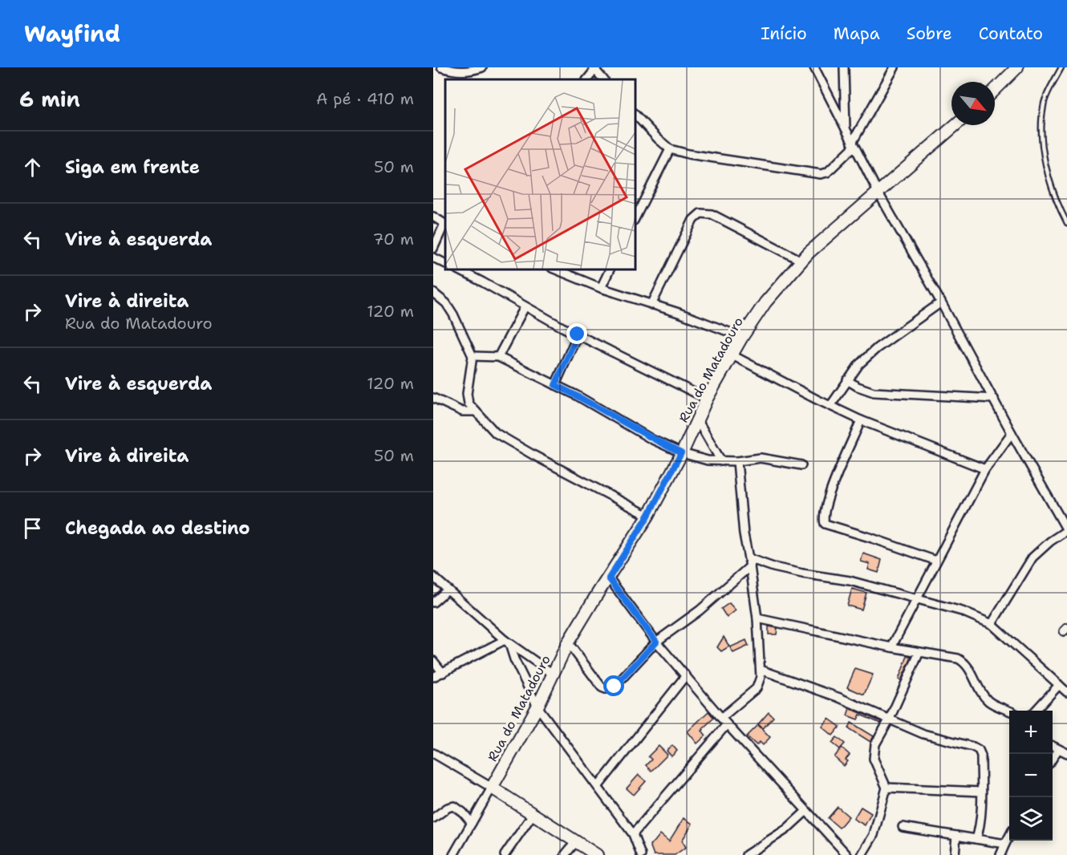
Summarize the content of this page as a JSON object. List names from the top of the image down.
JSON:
{
  "streets": {
    "street": ["Rua do Matadouro"]
  },
  "north": "bottom right",
  "page": {
    "header": "Wayfind",
    "nav": [
      "Início",
      "Mapa",
      "Sobre",
      "Contato"
    ],
    "heading": ["6 min", "A pé · 410 m"],
    "list": [
      ["Siga em frente", "50 m"],
      ["Vire à esquerda", "70 m"],
      ["Vire à direita", "Rua do Matadouro", "120 m"],
      ["Vire à esquerda", "120 m"],
      ["Vire à direita", "50 m"],
      "Chegada ao destino"
    ],
    "map_buttons": ["+", "−"]
  }
}
